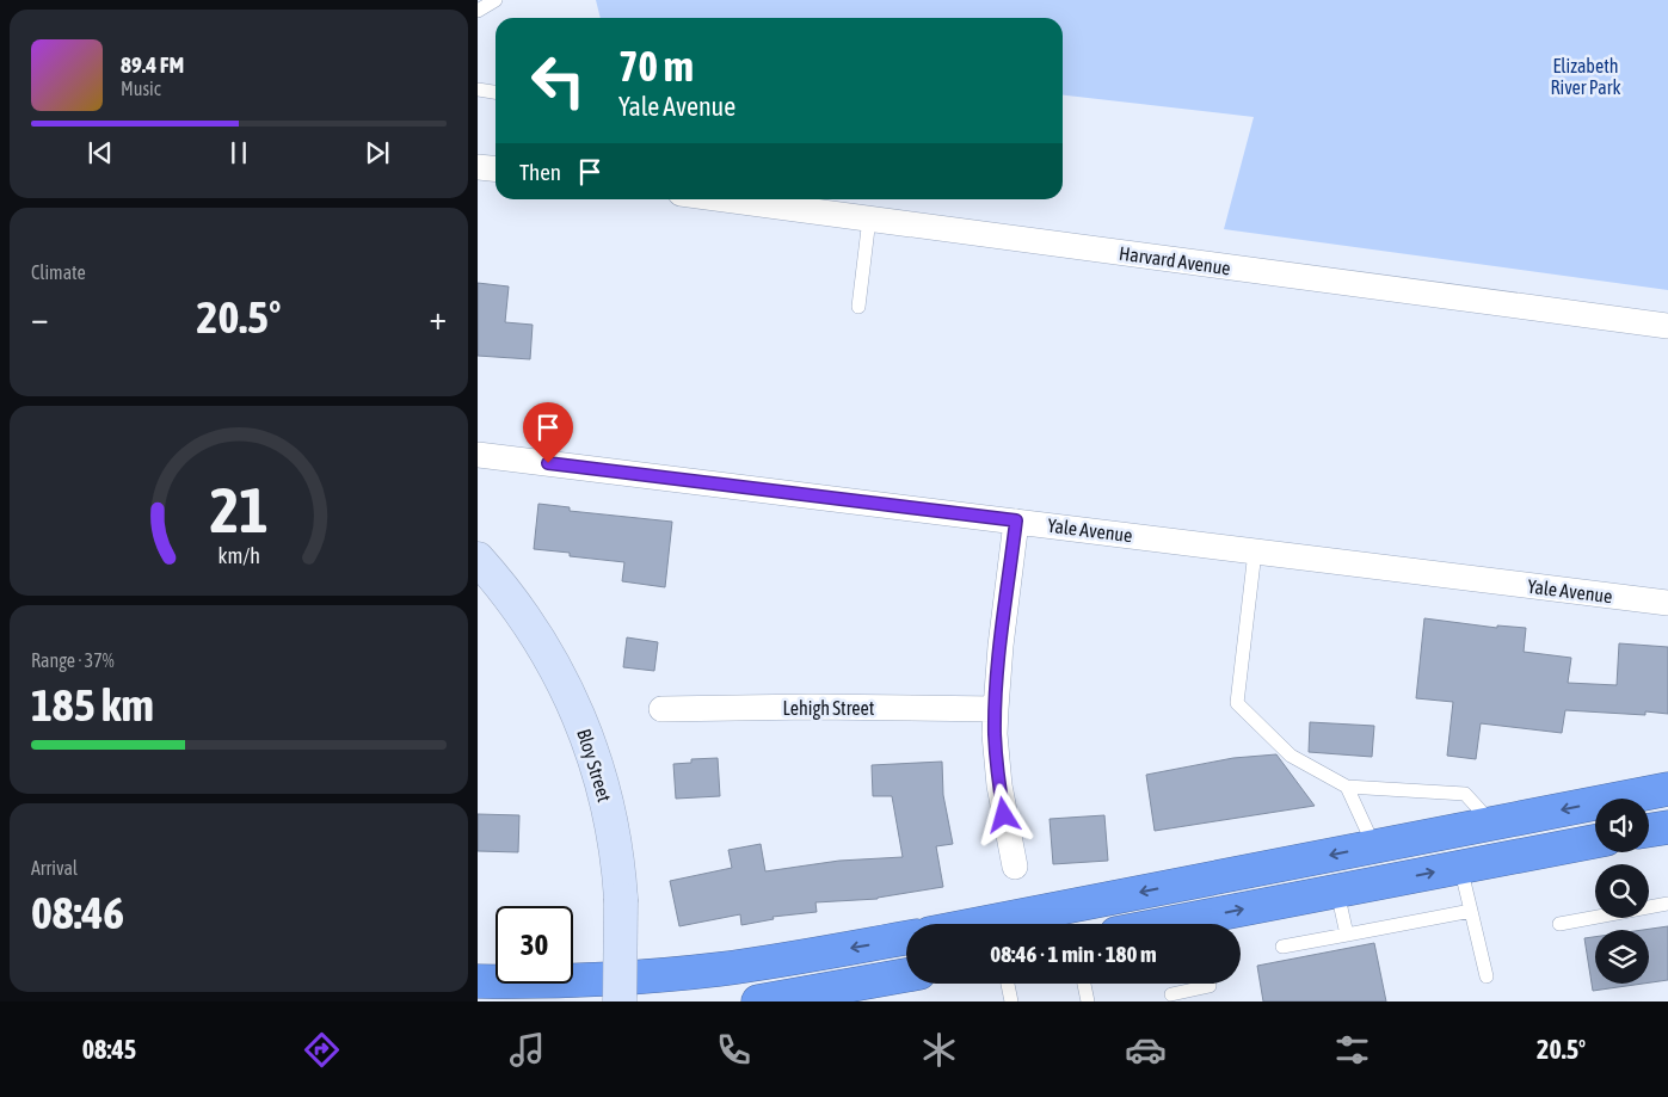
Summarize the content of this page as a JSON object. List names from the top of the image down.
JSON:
{
  "streets": {
    "street": [
      "Harvard Avenue",
      "Yale Avenue",
      "Lehigh Street",
      "Bloy Street"
    ]
  },
  "parks": ["Elizabeth River Park"],
  "page": {
    "turn": ["70 m", "Yale Avenue"],
    "song": ["89.4 FM", "Music"],
    "then": "Then",
    "tile": [
      "Climate",
      ["Range · 37%", "185 km"],
      ["Arrival", "08:46"]
    ],
    "heat": ["−", "20.5°", "+"],
    "limit": "30",
    "trip": "08:46 · 1 min · 180 m",
    "tabs": ["08:45", "20.5°"],
    "gauge": ["21", "km/h"]
  }
}
